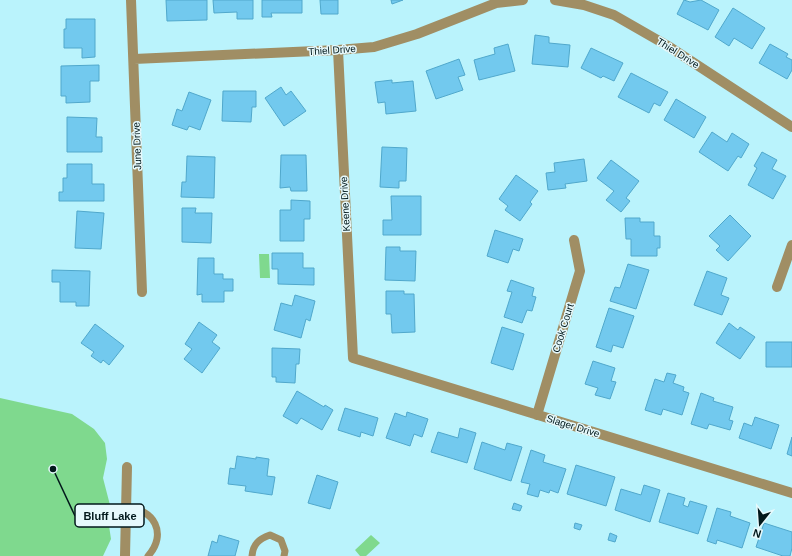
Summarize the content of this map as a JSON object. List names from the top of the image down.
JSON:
{
  "streets": {
    "street": [
      "Thiel Drive",
      "June Drive",
      "Keene Drive",
      "Cook Court",
      "Slager Drive"
    ]
  },
  "crossings": [
    ["Thiel Drive", "June Drive"],
    ["Thiel Drive", "Keene Drive"],
    ["Keene Drive", "Slager Drive"],
    ["Cook Court", "Slager Drive"]
  ],
  "places": ["Bluff Lake"],
  "north": "bottom"
}
